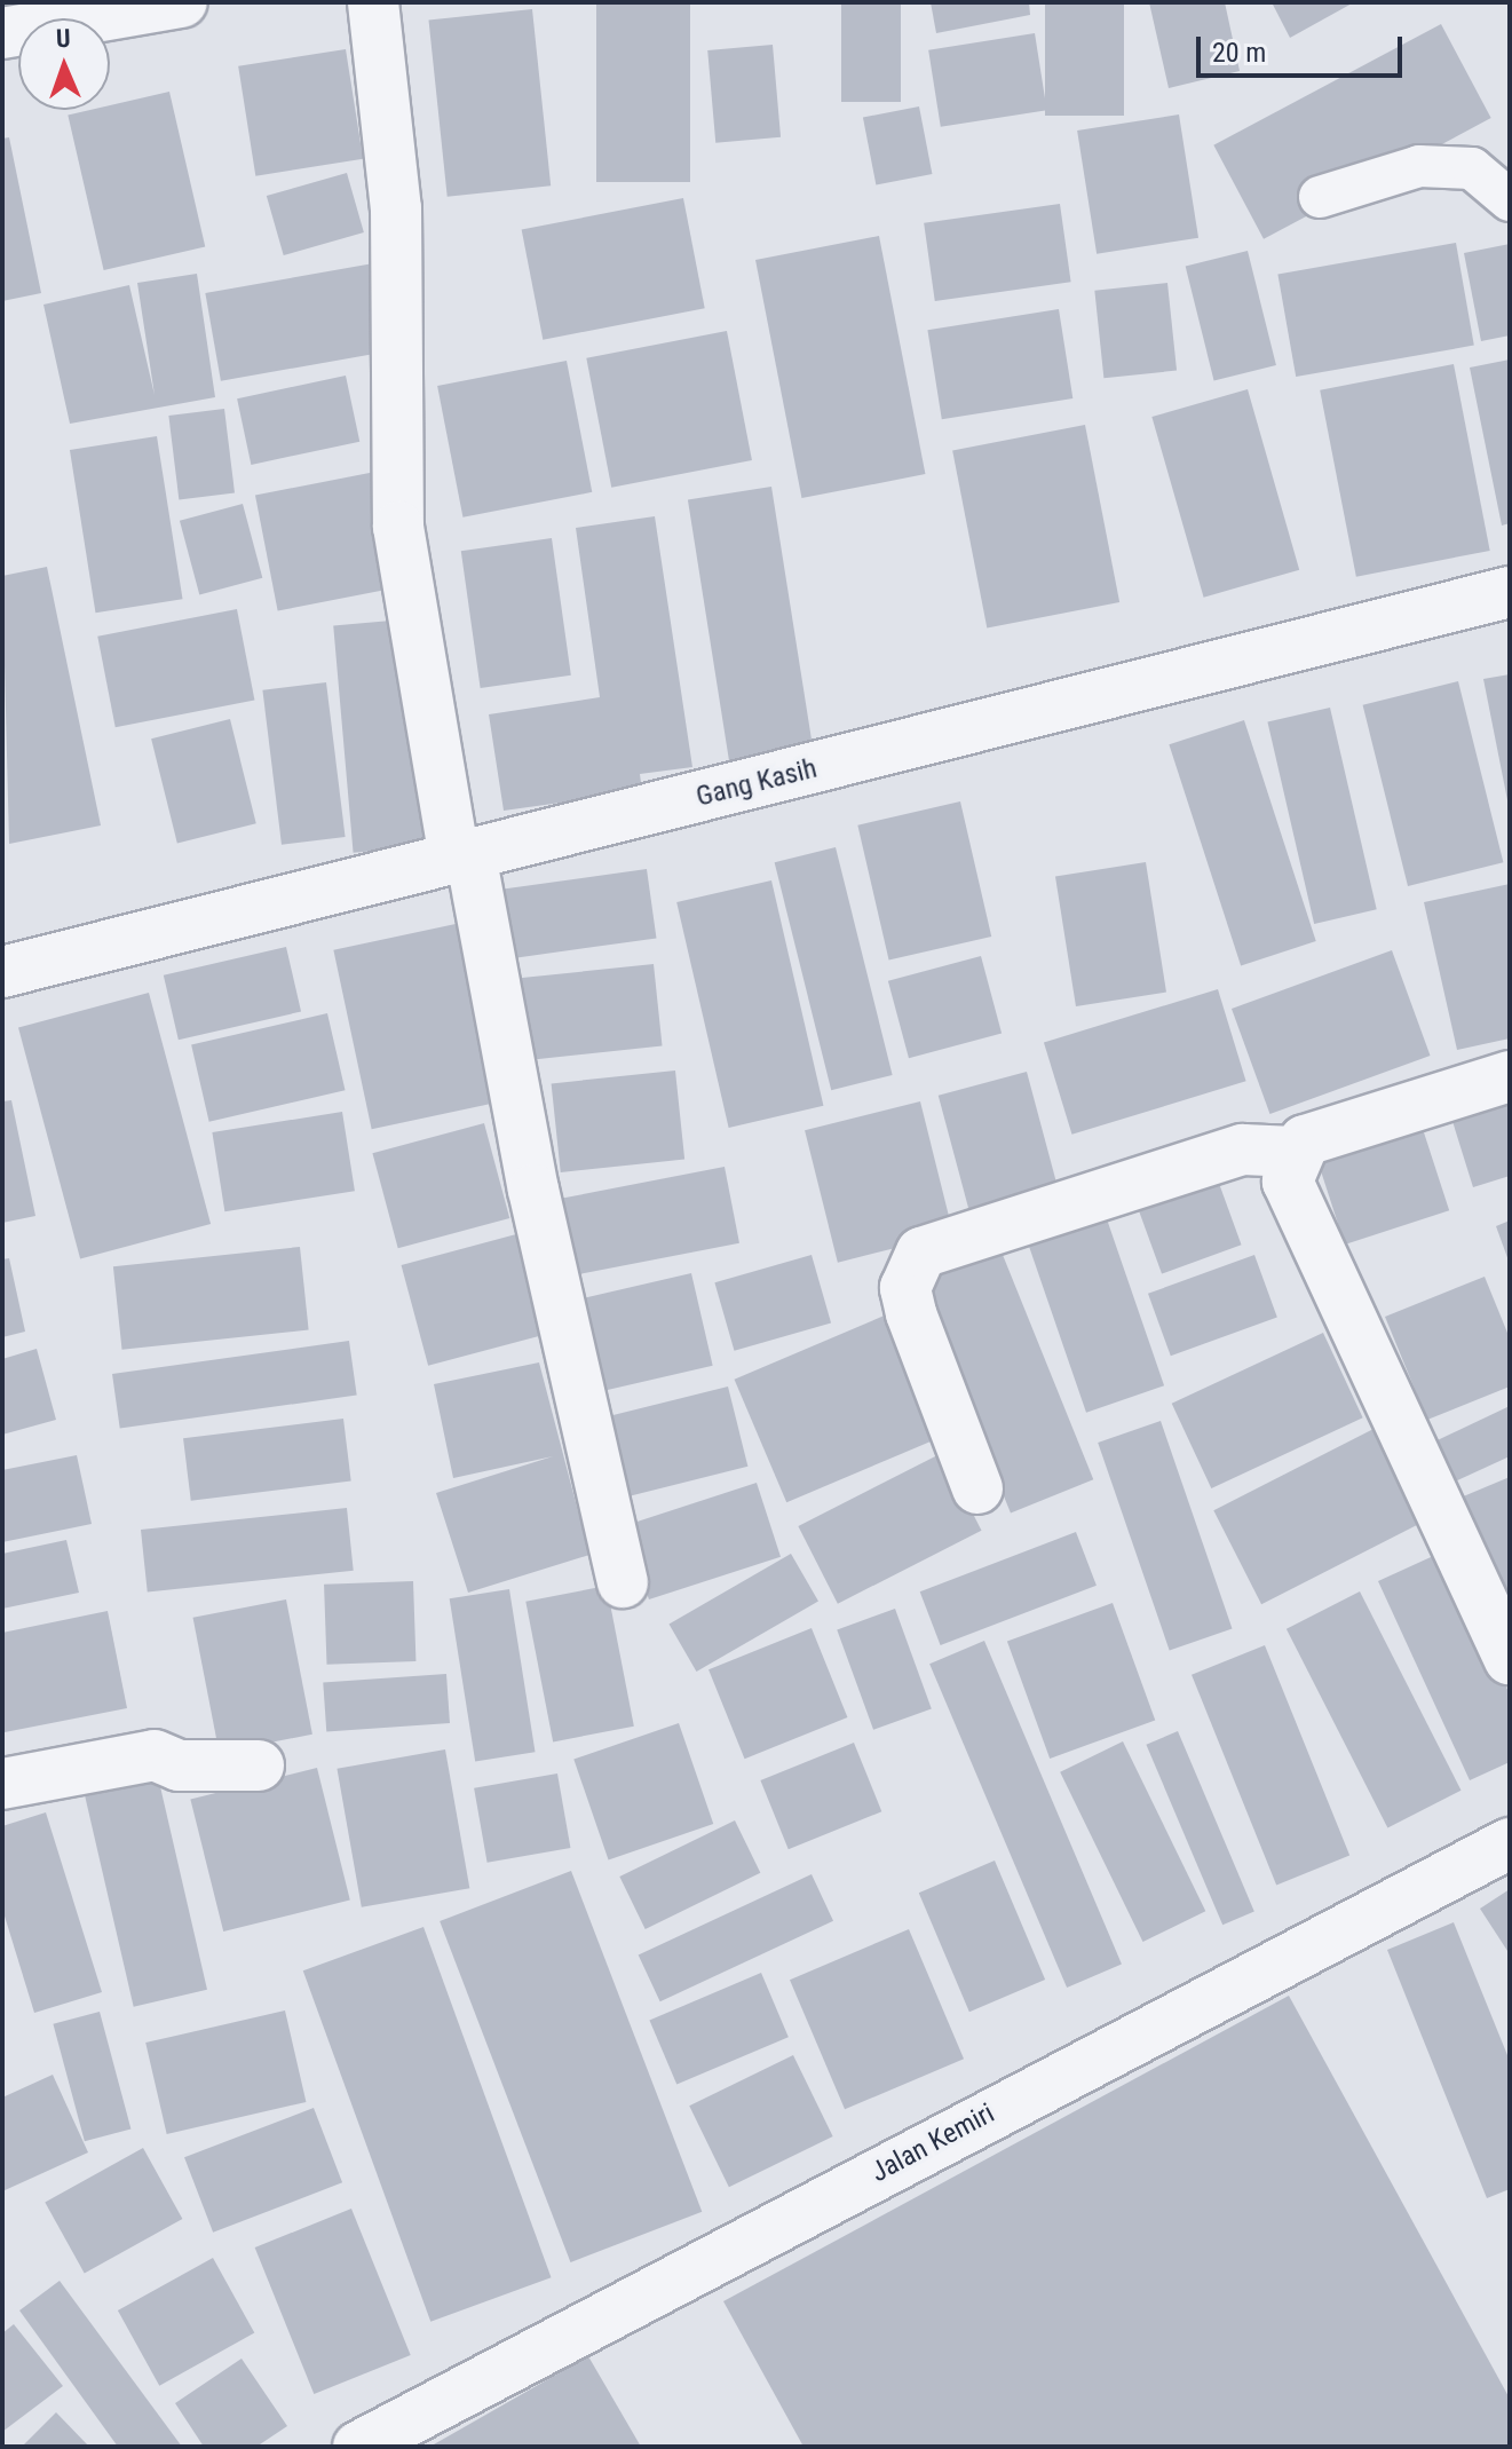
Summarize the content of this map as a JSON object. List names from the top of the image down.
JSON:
{
  "streets": {
    "street": ["Gang Kasih", "Jalan Kemiri"]
  },
  "scale_bar": "20 m",
  "north": "top"
}
